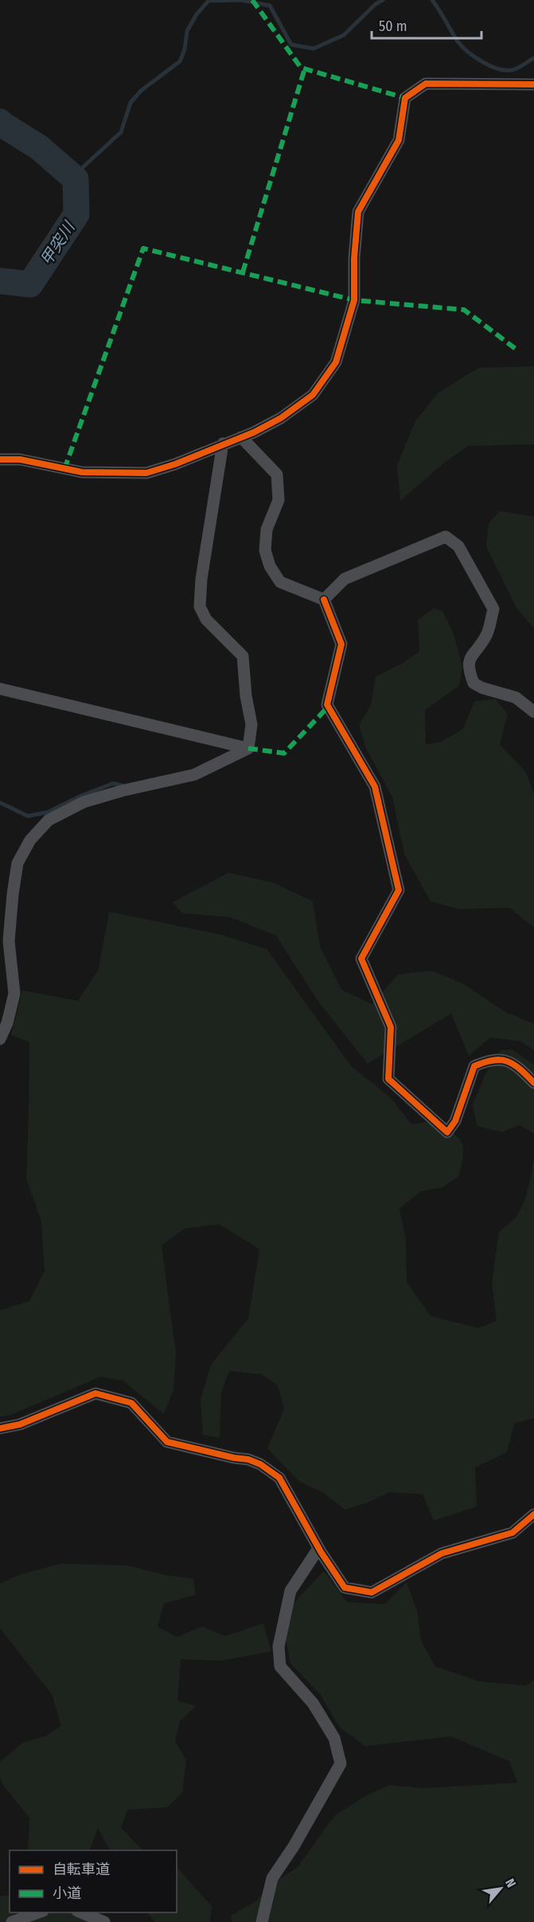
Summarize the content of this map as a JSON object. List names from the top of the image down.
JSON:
{
  "water": ["甲突川"],
  "legend": ["自転車道", "小道"],
  "scale_bar": "50 m",
  "north": "top right"
}
